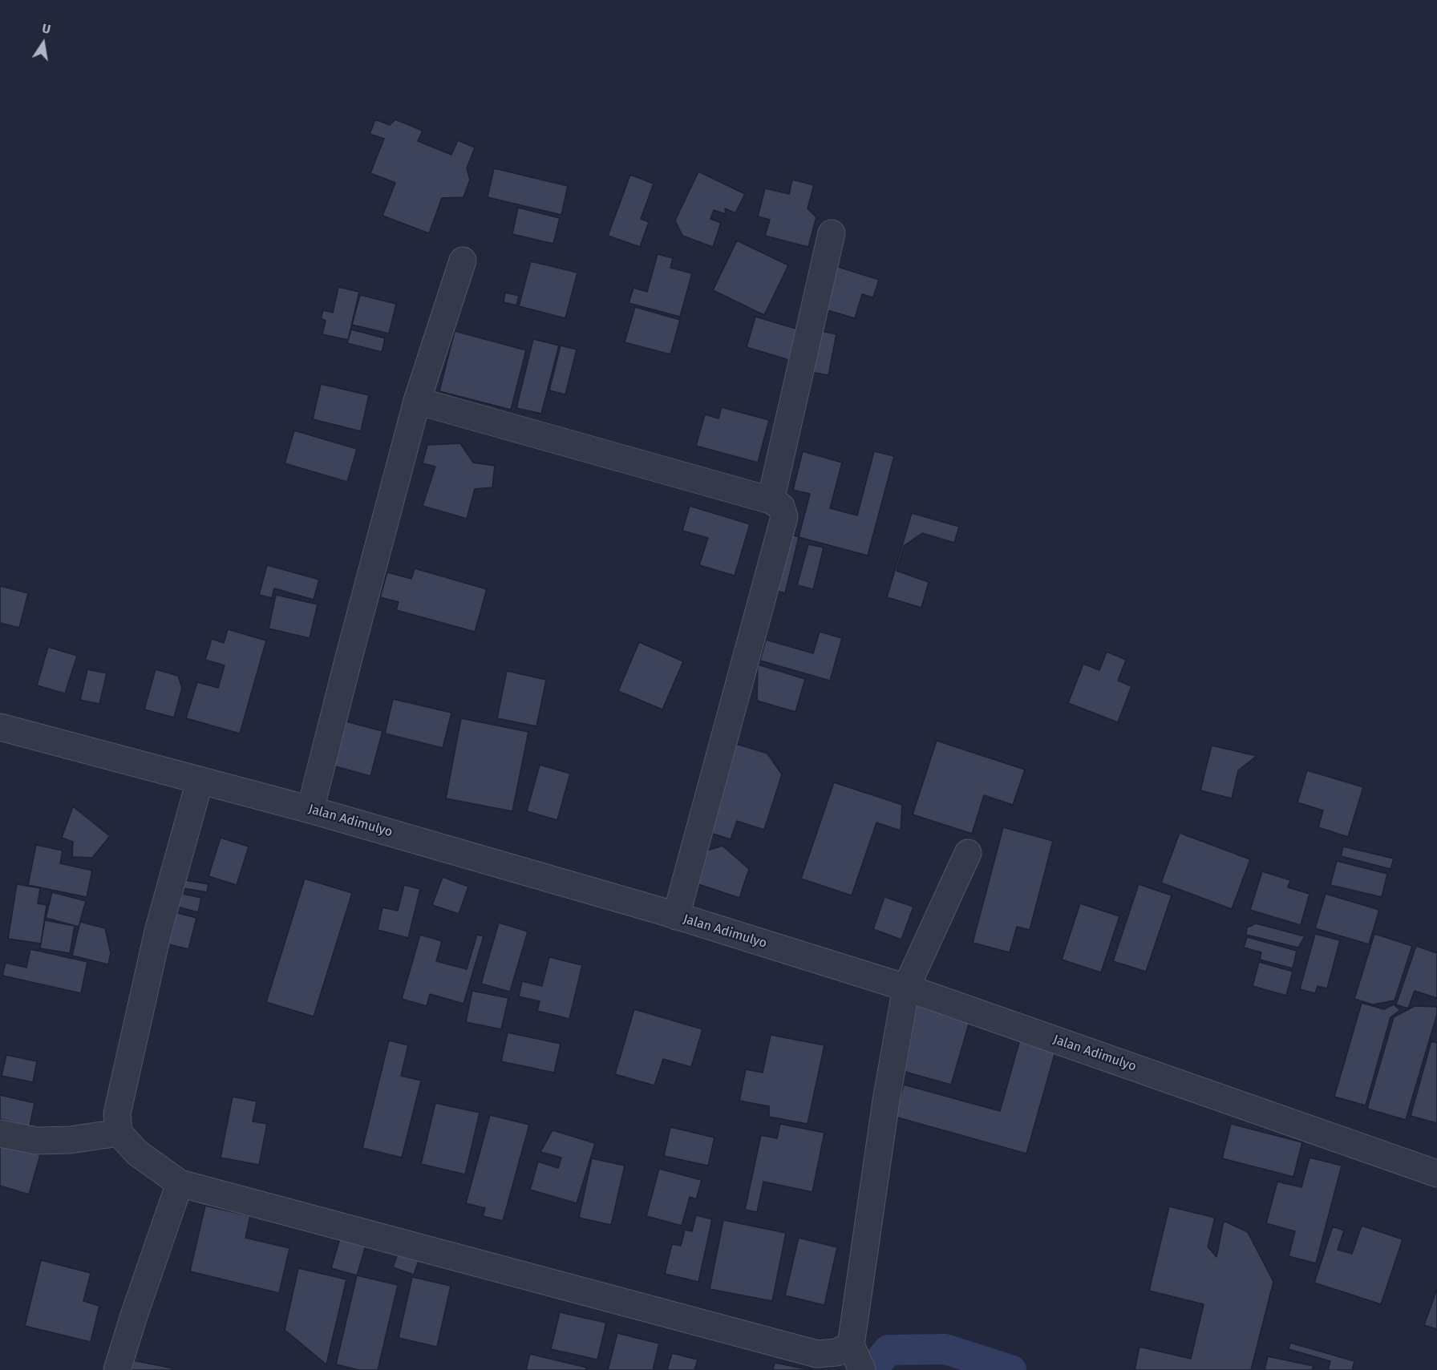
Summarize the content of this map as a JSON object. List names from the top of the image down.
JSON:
{
  "streets": {
    "street": ["Jalan Adimulyo"]
  },
  "north": "top"
}
